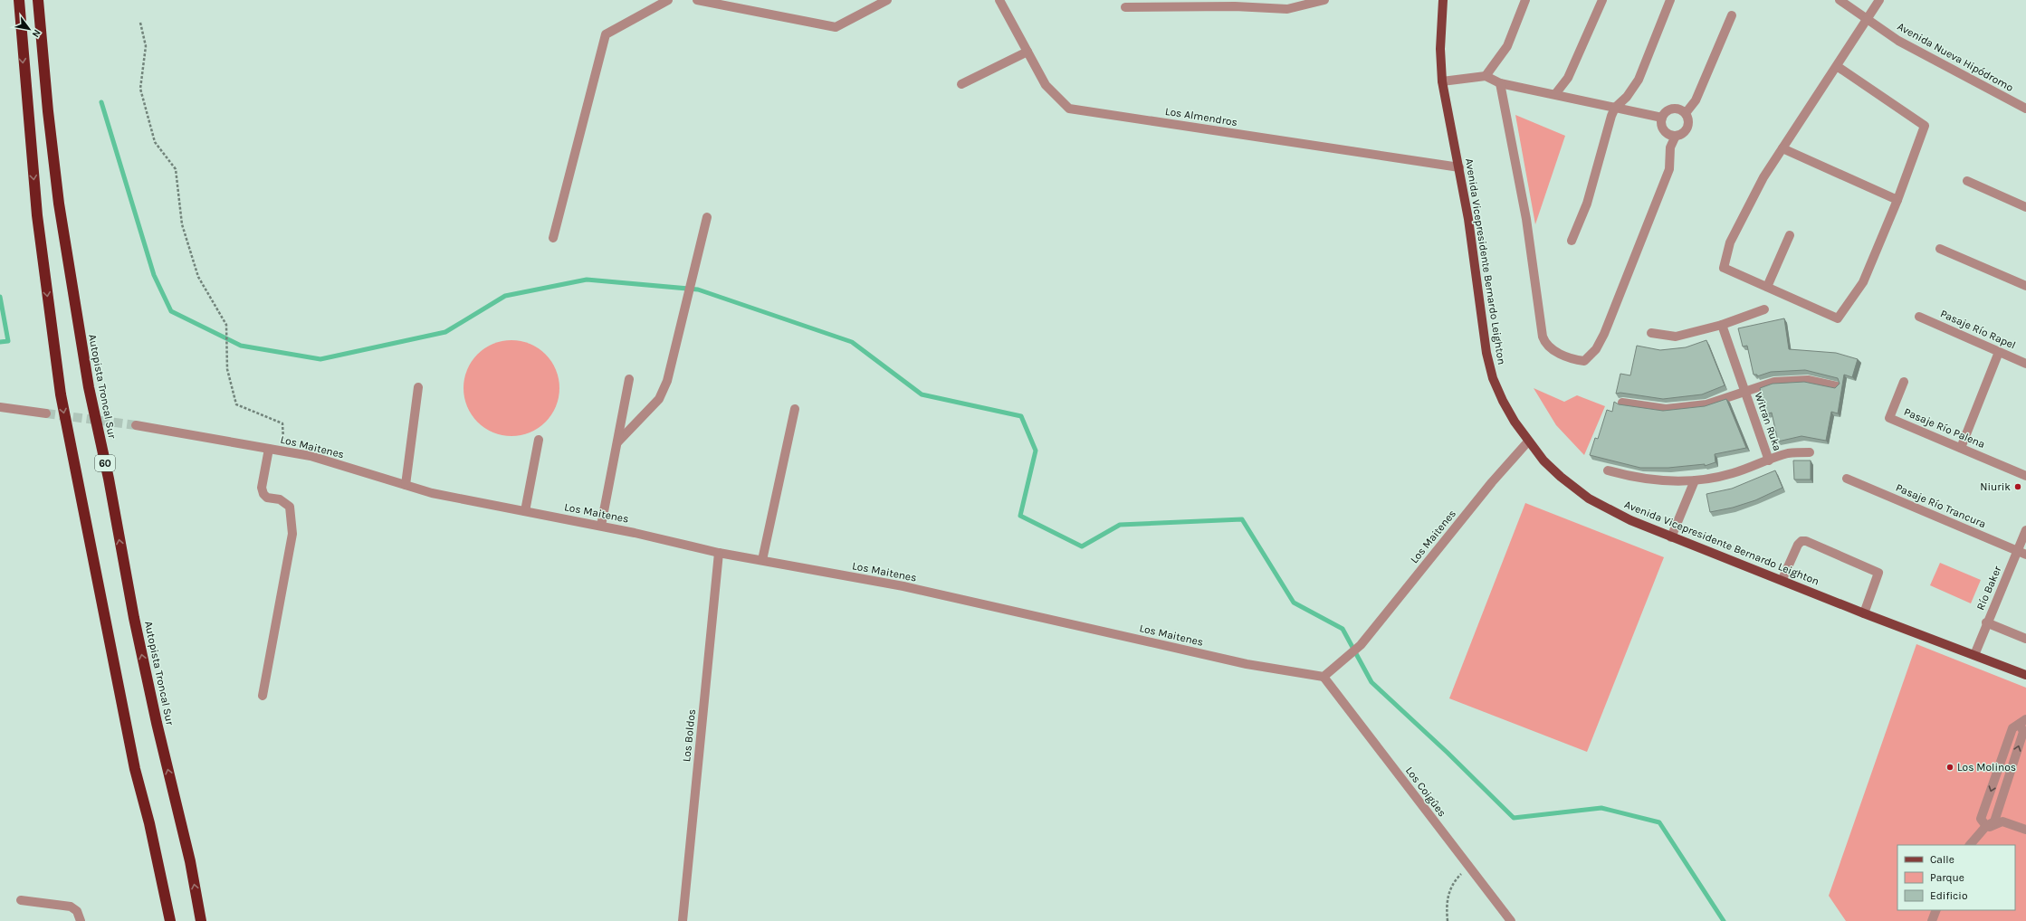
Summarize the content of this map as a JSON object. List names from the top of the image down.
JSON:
{
  "streets": {
    "highway": ["Autopista Troncal Sur", "60"],
    "main road": ["Avenida Vicepresidente Bernardo Leighton"],
    "street": [
      "Avenida Nueva Hipódromo",
      "Los Almendros",
      "Pasaje Río Rapel",
      "Witran Ruka",
      "Pasaje Río Palena",
      "Los Maitenes",
      "Pasaje Río Trancura",
      "Río Baker",
      "Los Boldos",
      "Los Coigûes"
    ]
  },
  "crossings": [
    ["Los Almendros", "Avenida Vicepresidente Bernardo Leighton"],
    ["Avenida Vicepresidente Bernardo Leighton", "Los Maitenes"],
    ["Avenida Vicepresidente Bernardo Leighton", "Río Baker"],
    ["Los Maitenes", "Los Boldos"],
    ["Los Maitenes", "Los Coigûes"],
    ["Pasaje Río Trancura", "Río Baker"]
  ],
  "places": ["Niurik", "Los Molinos"],
  "legend": ["Calle", "Parque", "Edificio"],
  "north": "bottom right"
}
